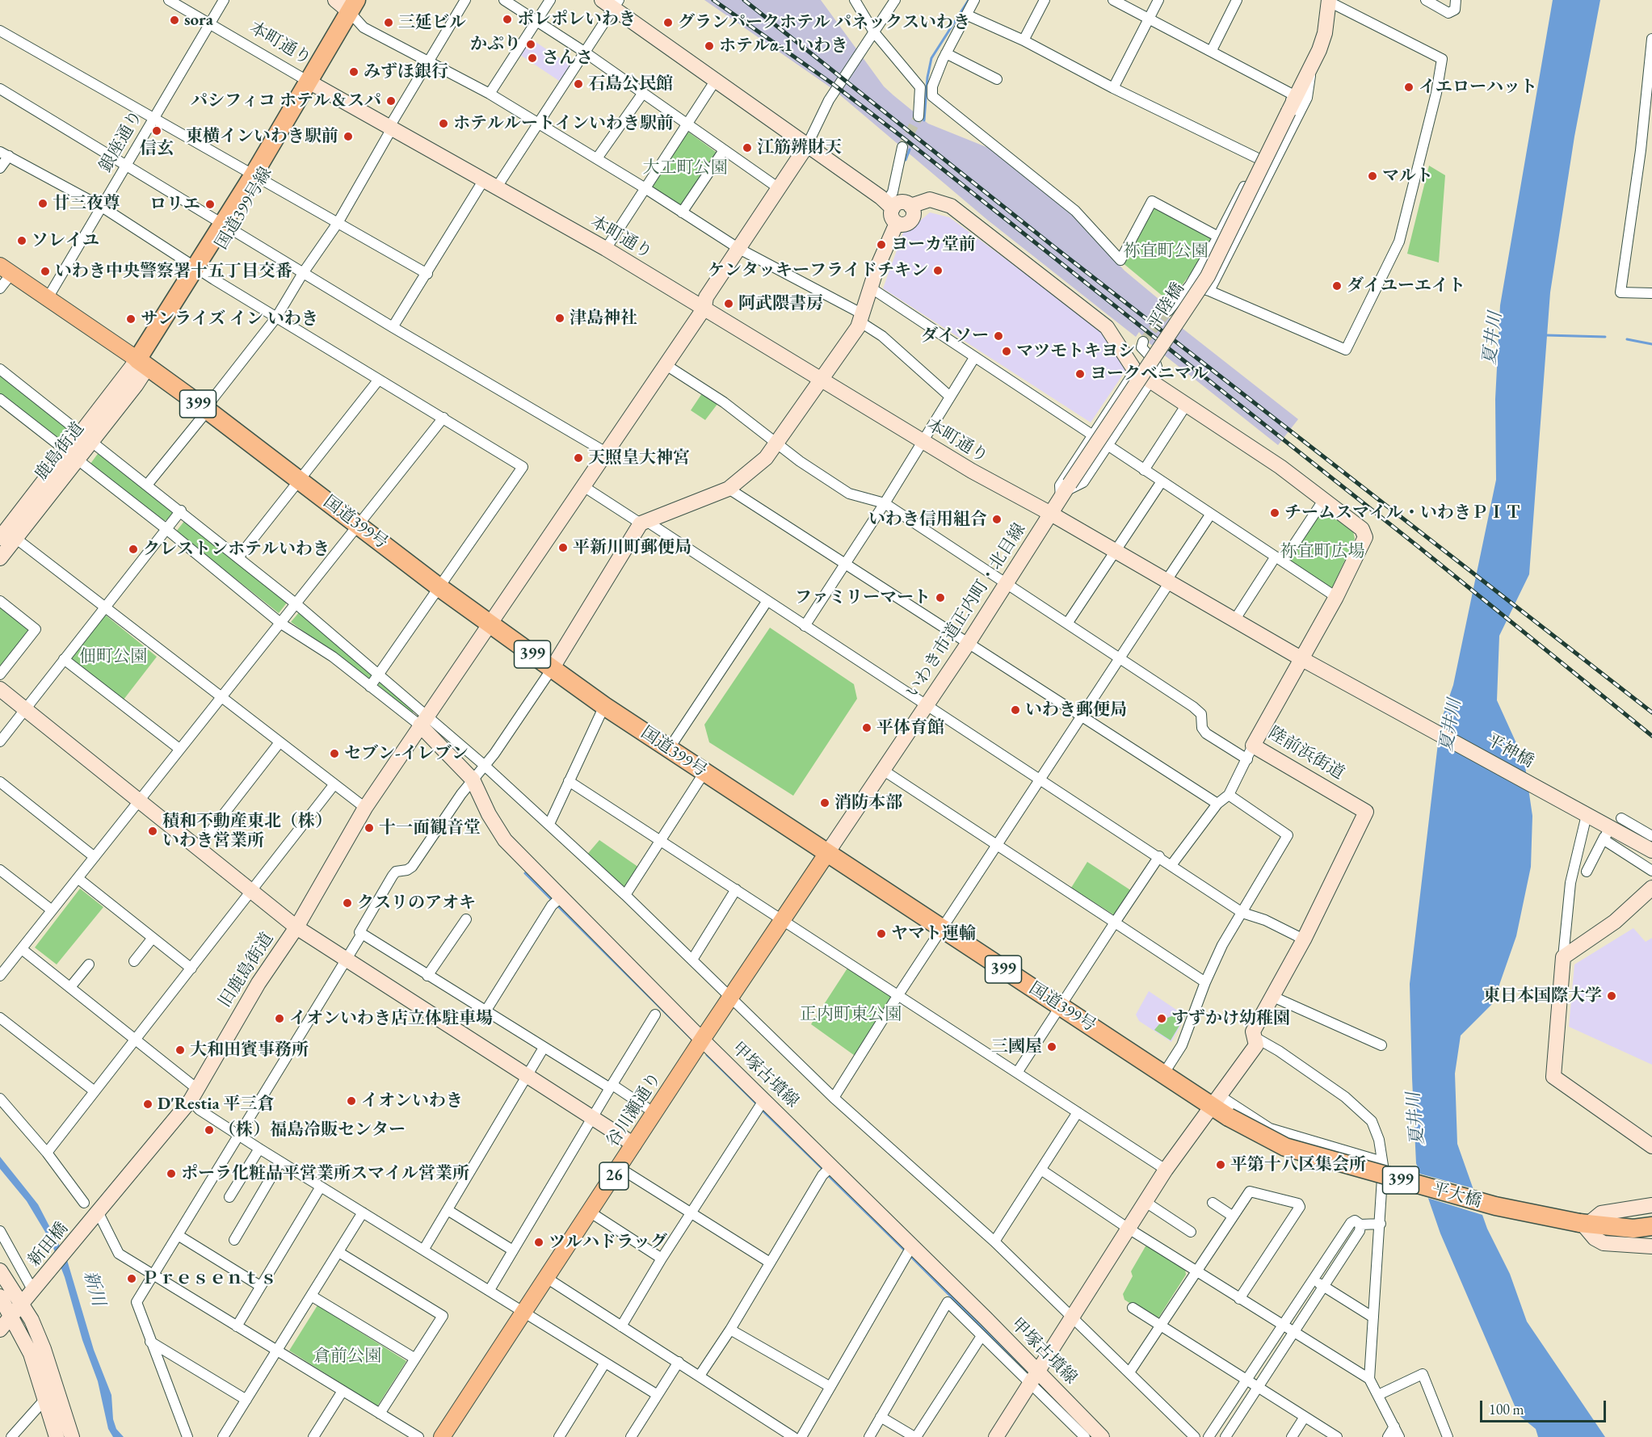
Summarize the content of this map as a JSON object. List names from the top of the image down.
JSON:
{
  "streets": {
    "highway": [
      "国道399号線",
      "399",
      "国道399号",
      "平大橋"
    ],
    "main road": ["谷川瀬通り", "26"],
    "street": [
      "本町通り",
      "銀座通り",
      "平陸橋",
      "鹿島街道",
      "いわき市道正内町・北目線",
      "平神橋",
      "陸前浜街道",
      "旧鹿島街道",
      "甲塚古墳線",
      "新田橋"
    ]
  },
  "crossings": [
    ["本町通り", "銀座通り"],
    ["本町通り", "国道399号線"],
    ["本町通り", "いわき市道正内町・北目線"],
    ["本町通り", "旧鹿島街道"],
    ["国道399号線", "鹿島街道"],
    ["国道399号線", "国道399号"],
    ["平陸橋", "いわき市道正内町・北目線"],
    ["399", "平大橋"],
    ["鹿島街道", "国道399号"],
    ["国道399号", "いわき市道正内町・北目線"],
    ["国道399号", "旧鹿島街道"],
    ["国道399号", "谷川瀬通り"],
    ["国道399号", "平大橋"],
    ["いわき市道正内町・北目線", "谷川瀬通り"],
    ["平神橋", "陸前浜街道"],
    ["旧鹿島街道", "甲塚古墳線"],
    ["旧鹿島街道", "新田橋"],
    ["甲塚古墳線", "谷川瀬通り"]
  ],
  "water": ["夏井川", "新川"],
  "parks": [
    "大工町公園",
    "祢宜町公園",
    "祢宜町広場",
    "佃町公園",
    "正内町東公園",
    "倉前公園"
  ],
  "places": [
    "ポレポレいわき",
    "sora",
    "三延ビル",
    "グランパークホテル パネックスいわき",
    "かぷり",
    "ホテルα-1 いわき",
    "さんさ",
    "みずほ銀行",
    "石島公民館",
    "イエローハット",
    "パシフィコ ホテル＆スパ",
    "ホテルルートインいわき駅前",
    "信玄",
    "東横インいわき駅前",
    "江筋辨財天",
    "マルト",
    "廿三夜尊",
    "ロリエ",
    "ソレイユ",
    "ヨーカ堂前",
    "ケンタッキーフライドチキン",
    "いわき中央警察署十五丁目交番",
    "ダイユーエイト",
    "阿武隈書房",
    "津島神社",
    "サンライズ イン いわき",
    "ダイソー",
    "マツモトキヨシ",
    "ヨークベニマル",
    "天照皇大神宮",
    "チームスマイル・いわきＰＩＴ",
    "いわき信用組合",
    "平新川町郵便局",
    "クレストンホテルいわき",
    "ファミリーマート",
    "いわき郵便局",
    "平体育館",
    "セブン-イレブン",
    "消防本部",
    "十一面観音堂",
    "積和不動産東北（株） いわき営業所",
    "クスリのアオキ",
    "ヤマト運輸",
    "東日本国際大学",
    "イオンいわき店立体駐車場",
    "すずかけ幼稚園",
    "三國屋",
    "大和田賓事務所",
    "イオンいわき",
    "D'Restia 平三倉",
    "（株）福島冷販センター",
    "平第十八区集会所",
    "ポーラ化粧品平営業所スマイル営業所",
    "ツルハドラッグ",
    "Ｐｒｅｓｅｎｔｓ"
  ],
  "scale_bar": "100 m"
}
